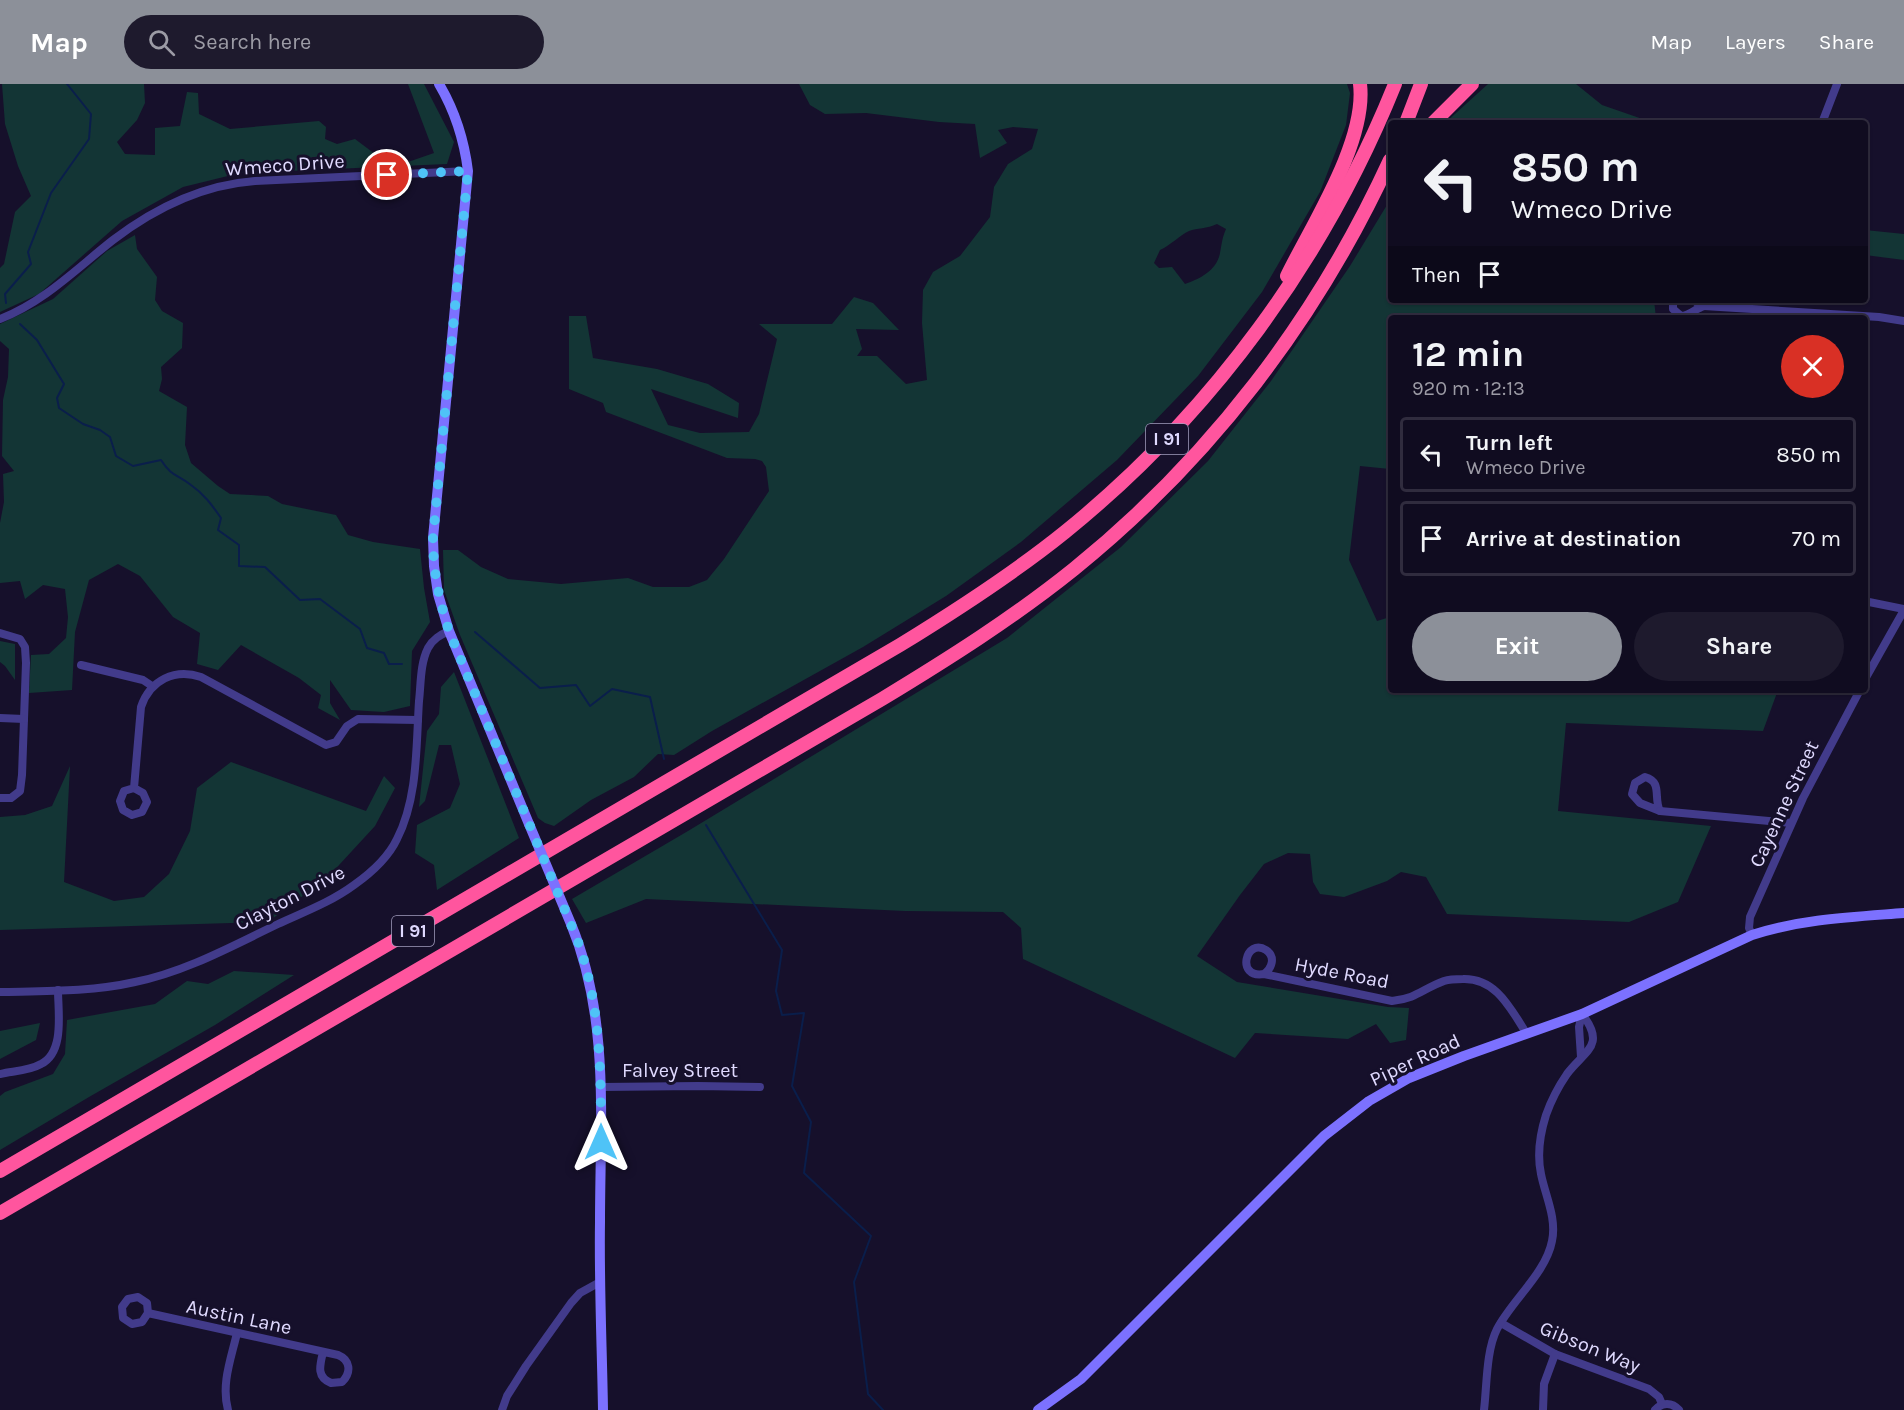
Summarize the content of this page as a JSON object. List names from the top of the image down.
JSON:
{
  "streets": {
    "highway": ["I 91"],
    "street": [
      "Wmeco Drive",
      "Cayenne Street",
      "Clayton Drive",
      "Hyde Road",
      "Piper Road",
      "Falvey Street",
      "Austin Lane",
      "Gibson Way"
    ]
  },
  "crossings": [
    ["Cayenne Street", "Piper Road"],
    ["Hyde Road", "Piper Road"]
  ],
  "page": {
    "header": "Map",
    "search": "Search here",
    "nav": ["Map", "Layers", "Share"],
    "turn": ["850 m", "Wmeco Drive"],
    "then": "Then",
    "heading": ["12 min", "920 m · 12:13"],
    "list": [
      {
        "name": "Turn left",
        "note": "Wmeco Drive",
        "value": "850 m"
      },
      {
        "name": "Arrive at destination",
        "value": "70 m"
      }
    ],
    "buttons": ["Exit", "Share"]
  }
}
